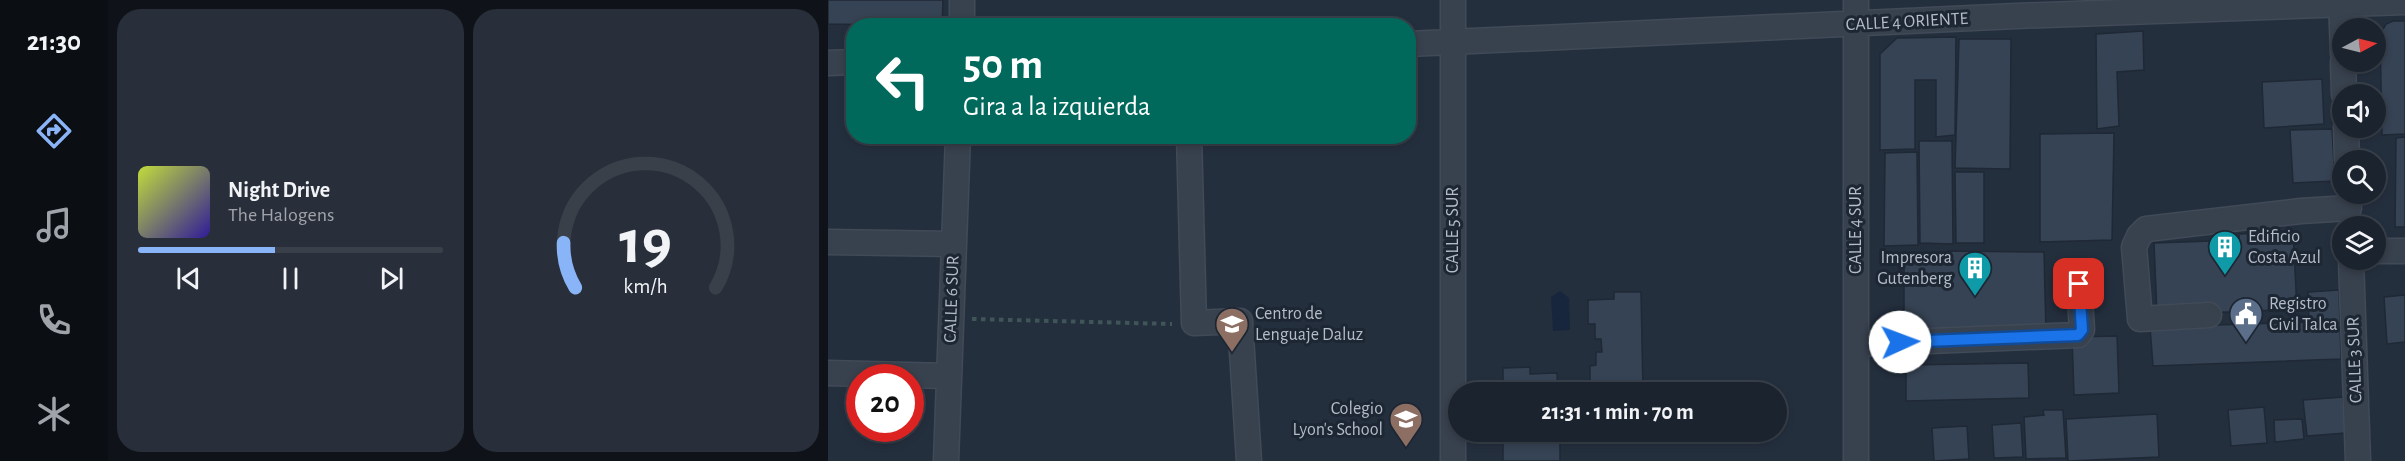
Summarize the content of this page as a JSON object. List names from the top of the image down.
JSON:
{
  "streets": {
    "street": [
      "CALLE 4 ORIENTE",
      "CALLE 5 SUR",
      "CALLE 4 SUR",
      "CALLE 6 SUR",
      "CALLE 3 SUR"
    ]
  },
  "crossings": [
    ["CALLE 4 ORIENTE", "CALLE 5 SUR"],
    ["CALLE 4 ORIENTE", "CALLE 4 SUR"]
  ],
  "places": {
    "building": ["Edificio Costa Azul", "Impresora Gutenberg"],
    "public building": ["Registro Civil Talca"],
    "school or university": ["Centro de Lenguaje Daluz", "Colegio Lyon's School"]
  },
  "north": "right",
  "page": {
    "tabs": "21:30",
    "turn": ["50 m", "Gira a la izquierda"],
    "song": ["Night Drive", "The Halogens"],
    "limit": "20",
    "trip": "21:31 · 1 min · 70 m",
    "gauge": ["19", "km/h"]
  }
}
